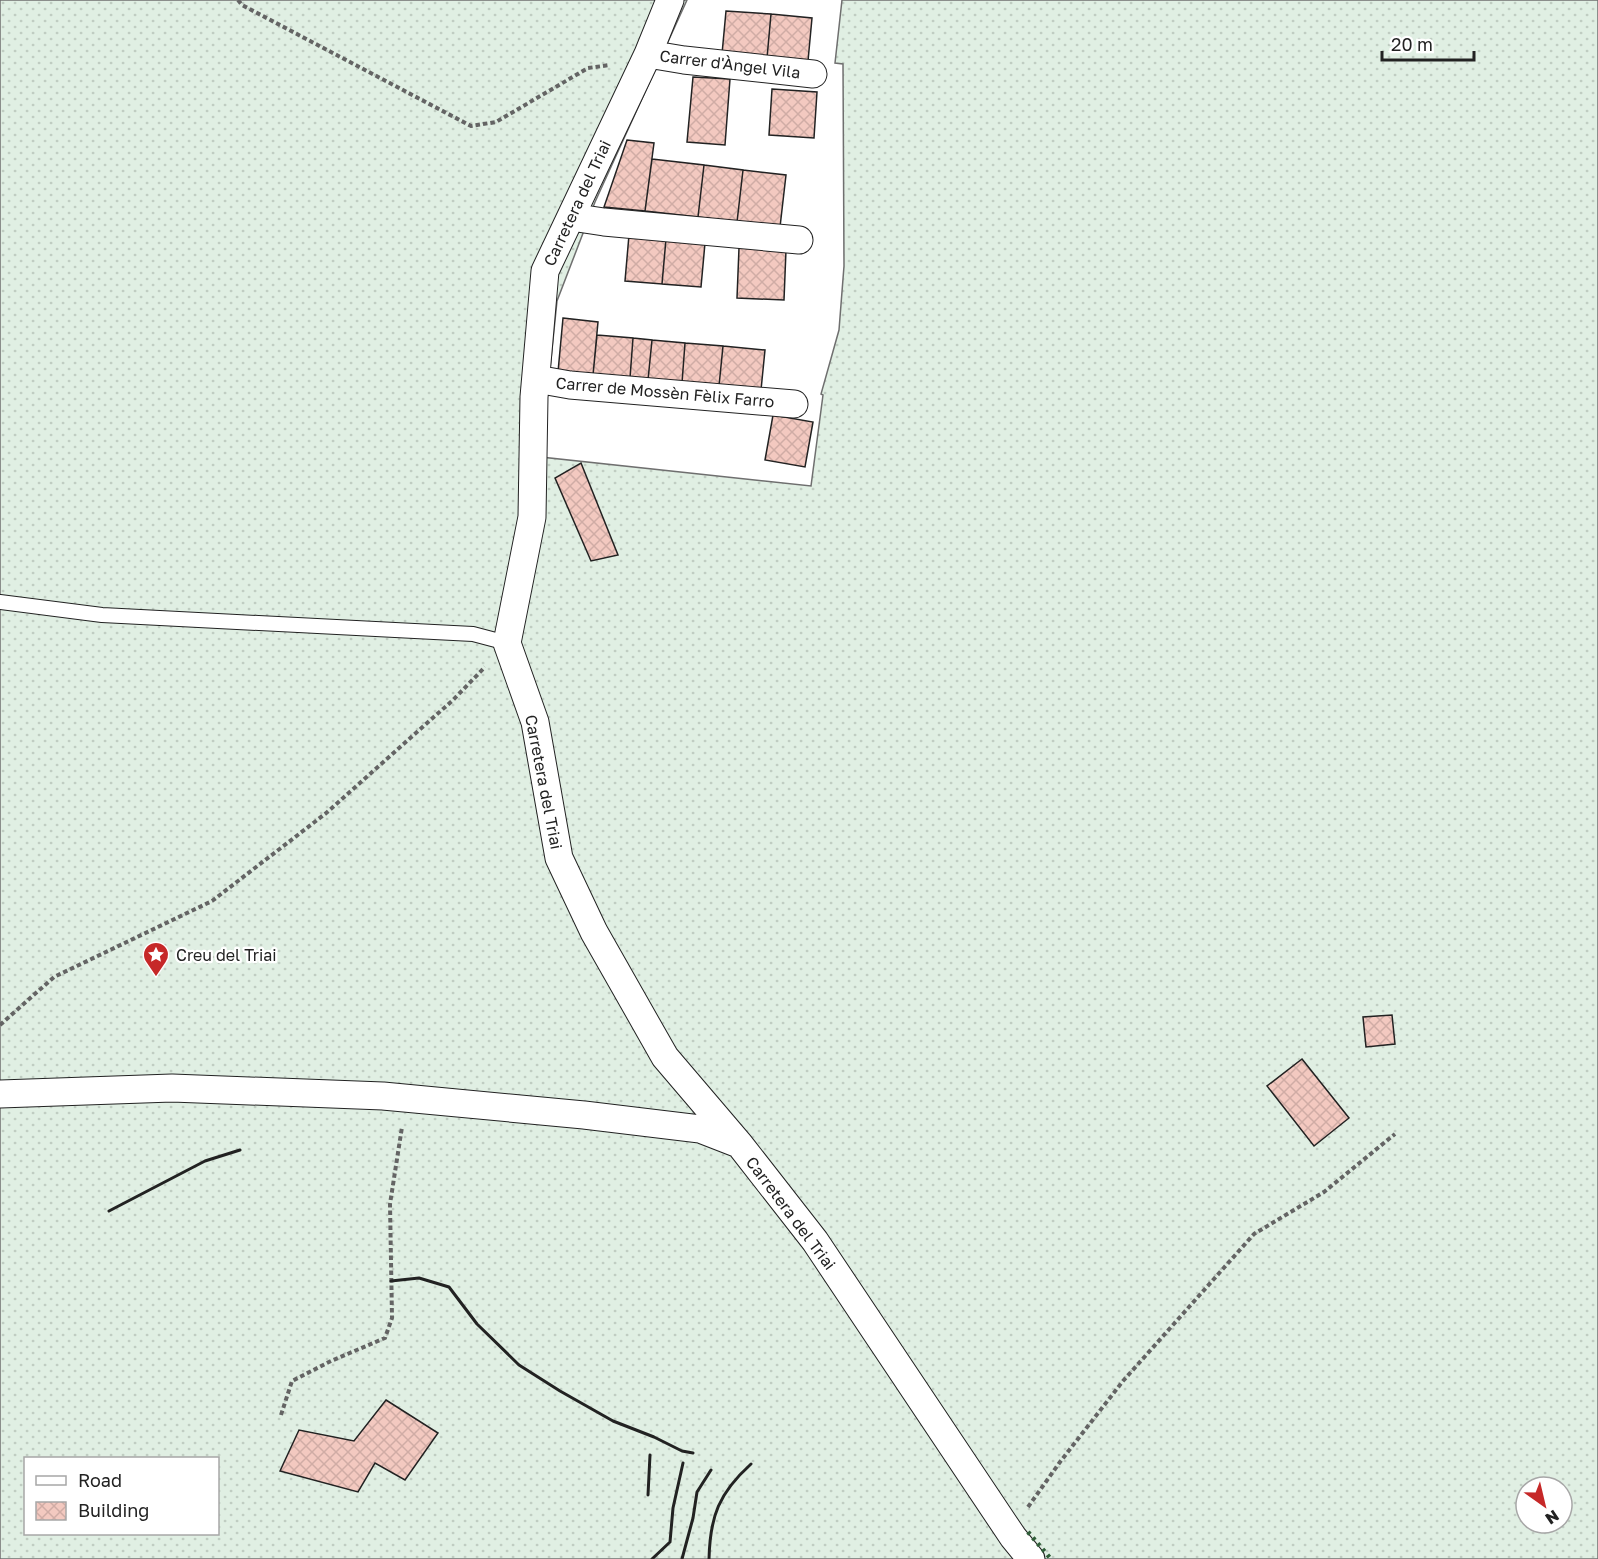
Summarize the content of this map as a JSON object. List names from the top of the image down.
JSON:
{
  "streets": {
    "street": ["Carrer d'Àngel Vila", "Carretera del Triai", "Carrer de Mossèn Fèlix Farro"]
  },
  "crossings": [
    ["Carrer d'Àngel Vila", "Carretera del Triai"],
    ["Carretera del Triai", "Carrer de Mossèn Fèlix Farro"]
  ],
  "places": {
    "place": ["Creu del Triai"]
  },
  "legend": ["Road", "Building"],
  "scale_bar": "20 m",
  "north": "bottom right"
}
